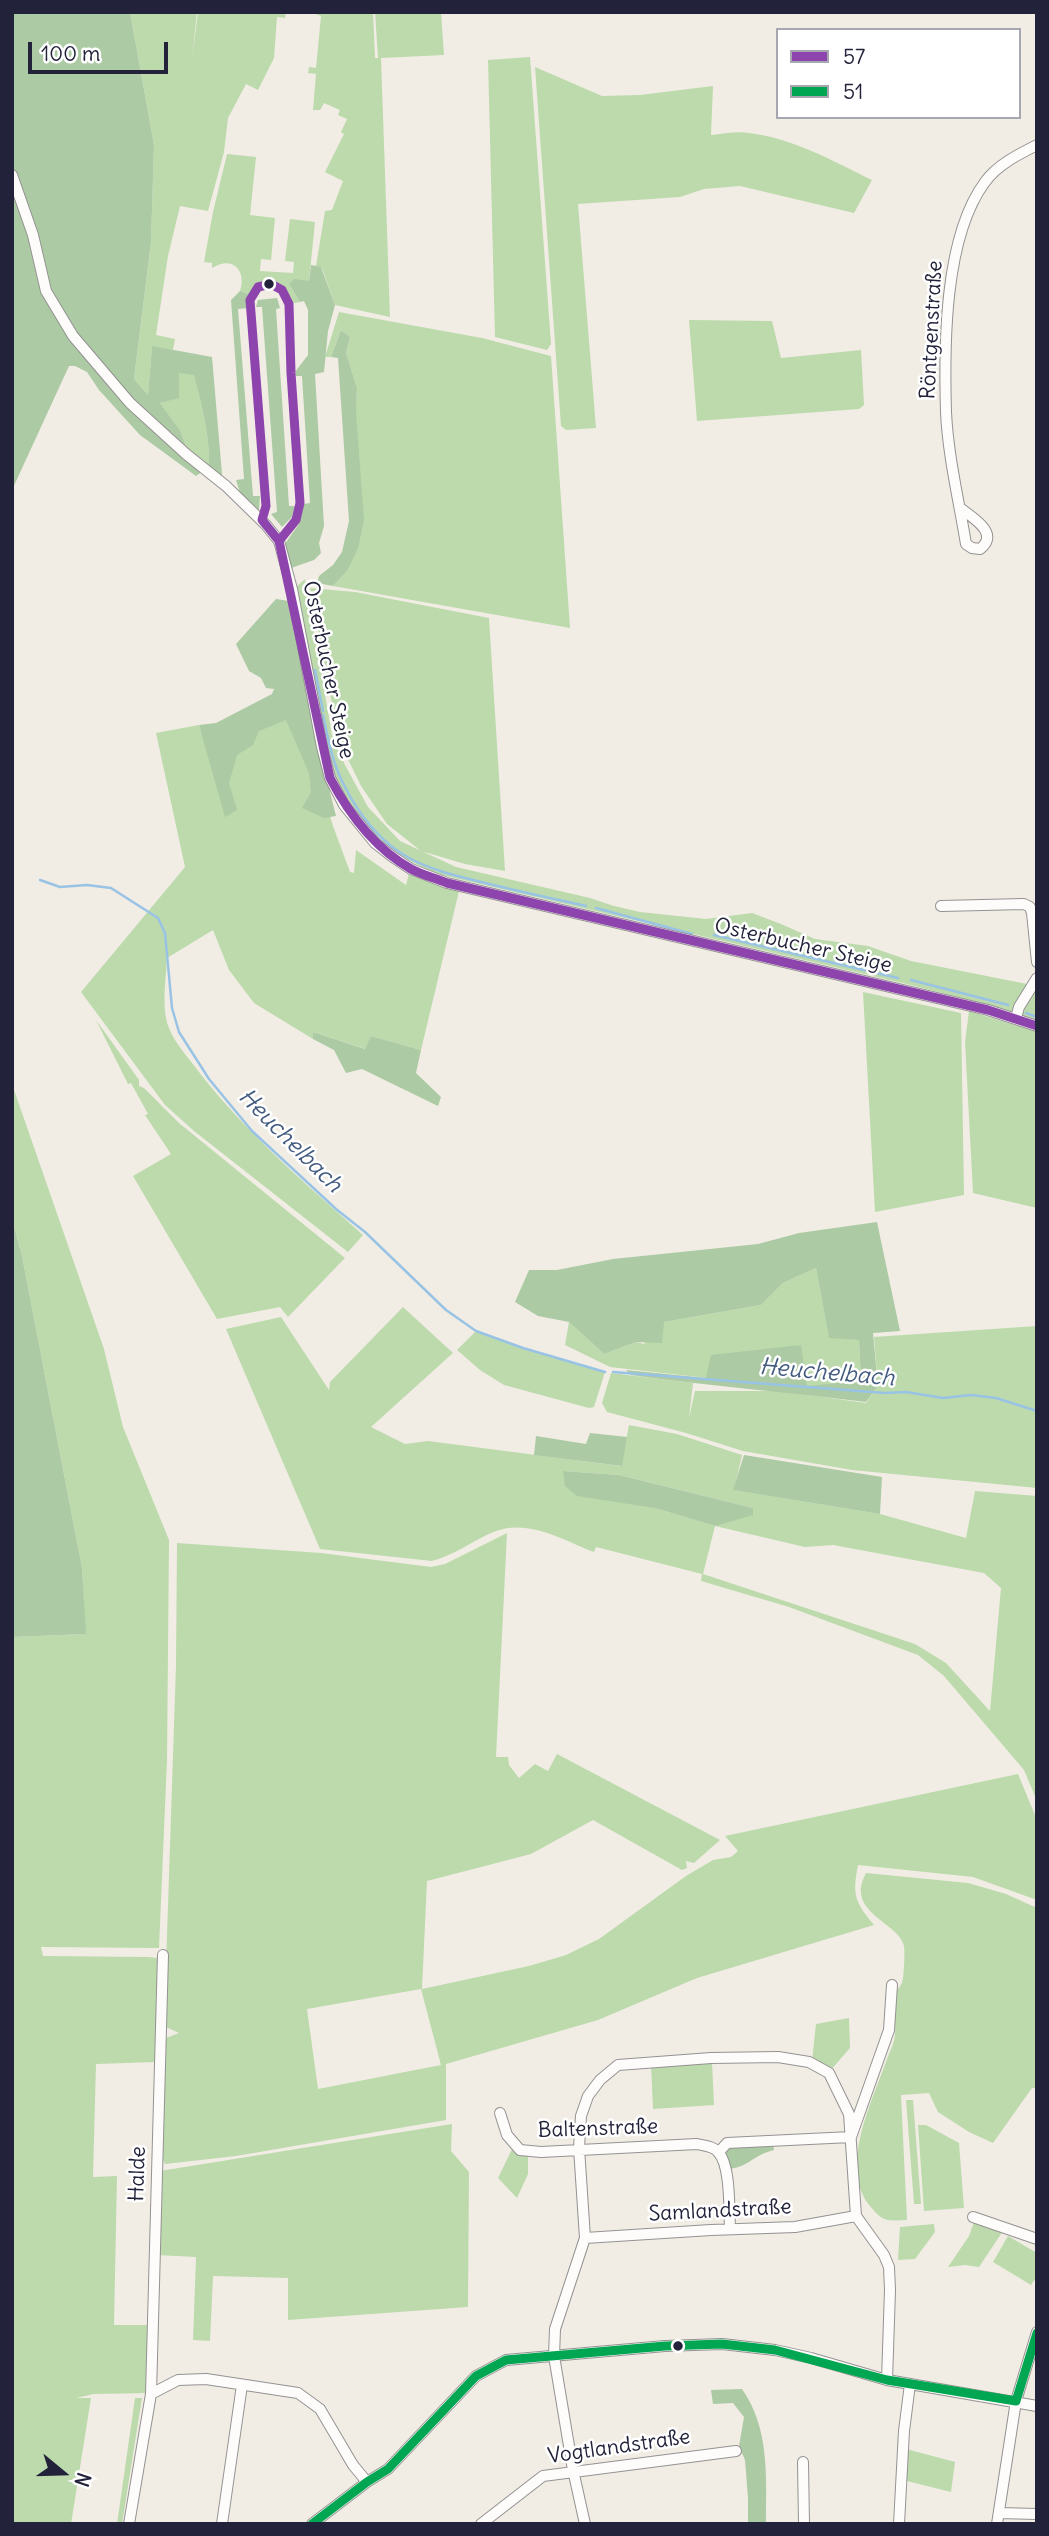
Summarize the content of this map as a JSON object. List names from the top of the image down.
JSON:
{
  "streets": {
    "street": [
      "Röntgenstraße",
      "Osterbucher Steige",
      "Baltenstraße",
      "Halde",
      "Samlandstraße",
      "Vogtlandstraße"
    ]
  },
  "water": ["Heuchelbach"],
  "lines": ["transit line 57", "transit line 51"],
  "legend": ["57", "51"],
  "scale_bar": "100 m",
  "north": "right"
}
